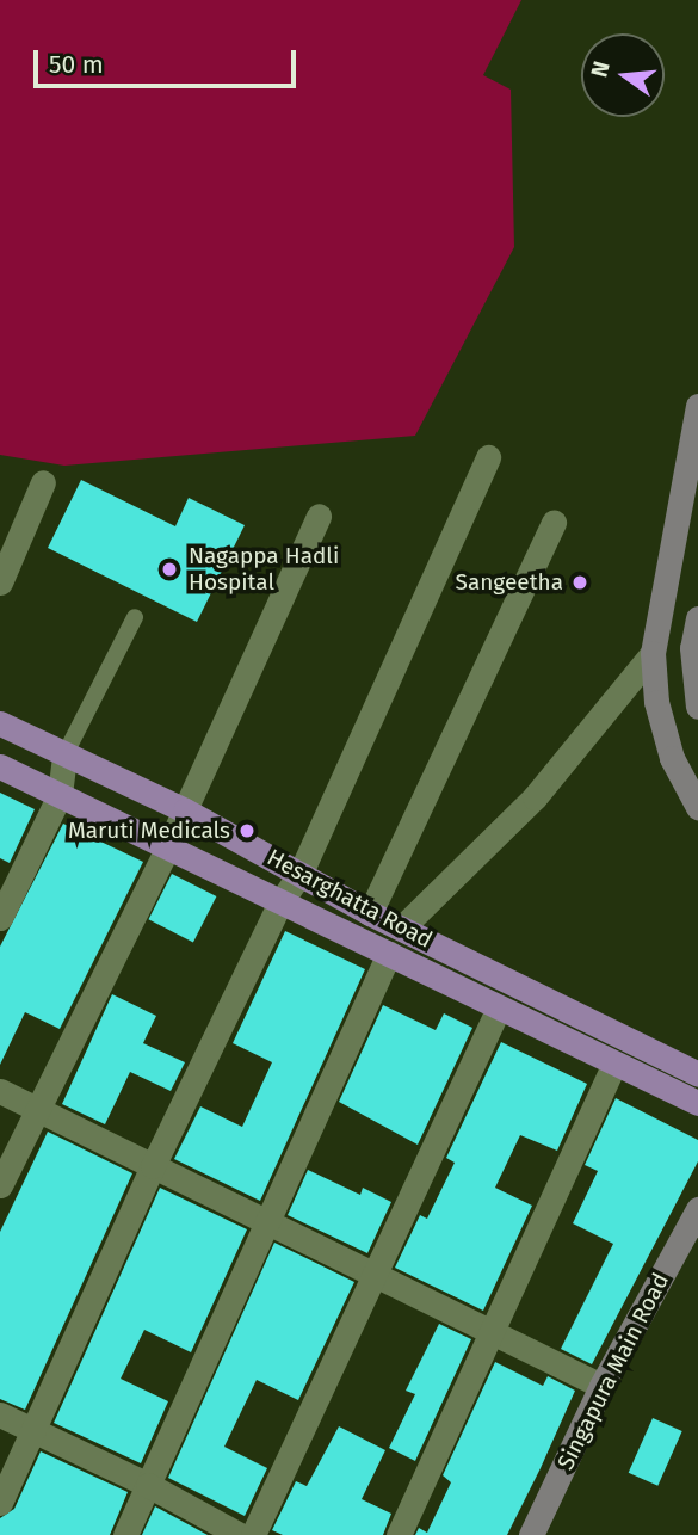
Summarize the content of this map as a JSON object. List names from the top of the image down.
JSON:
{
  "streets": {
    "main road": ["Hesarghatta Road", "Singapura Main Road"]
  },
  "places": ["Nagappa Hadli Hospital", "Sangeetha", "Maruti Medicals"],
  "scale_bar": "50 m",
  "north": "left"
}
